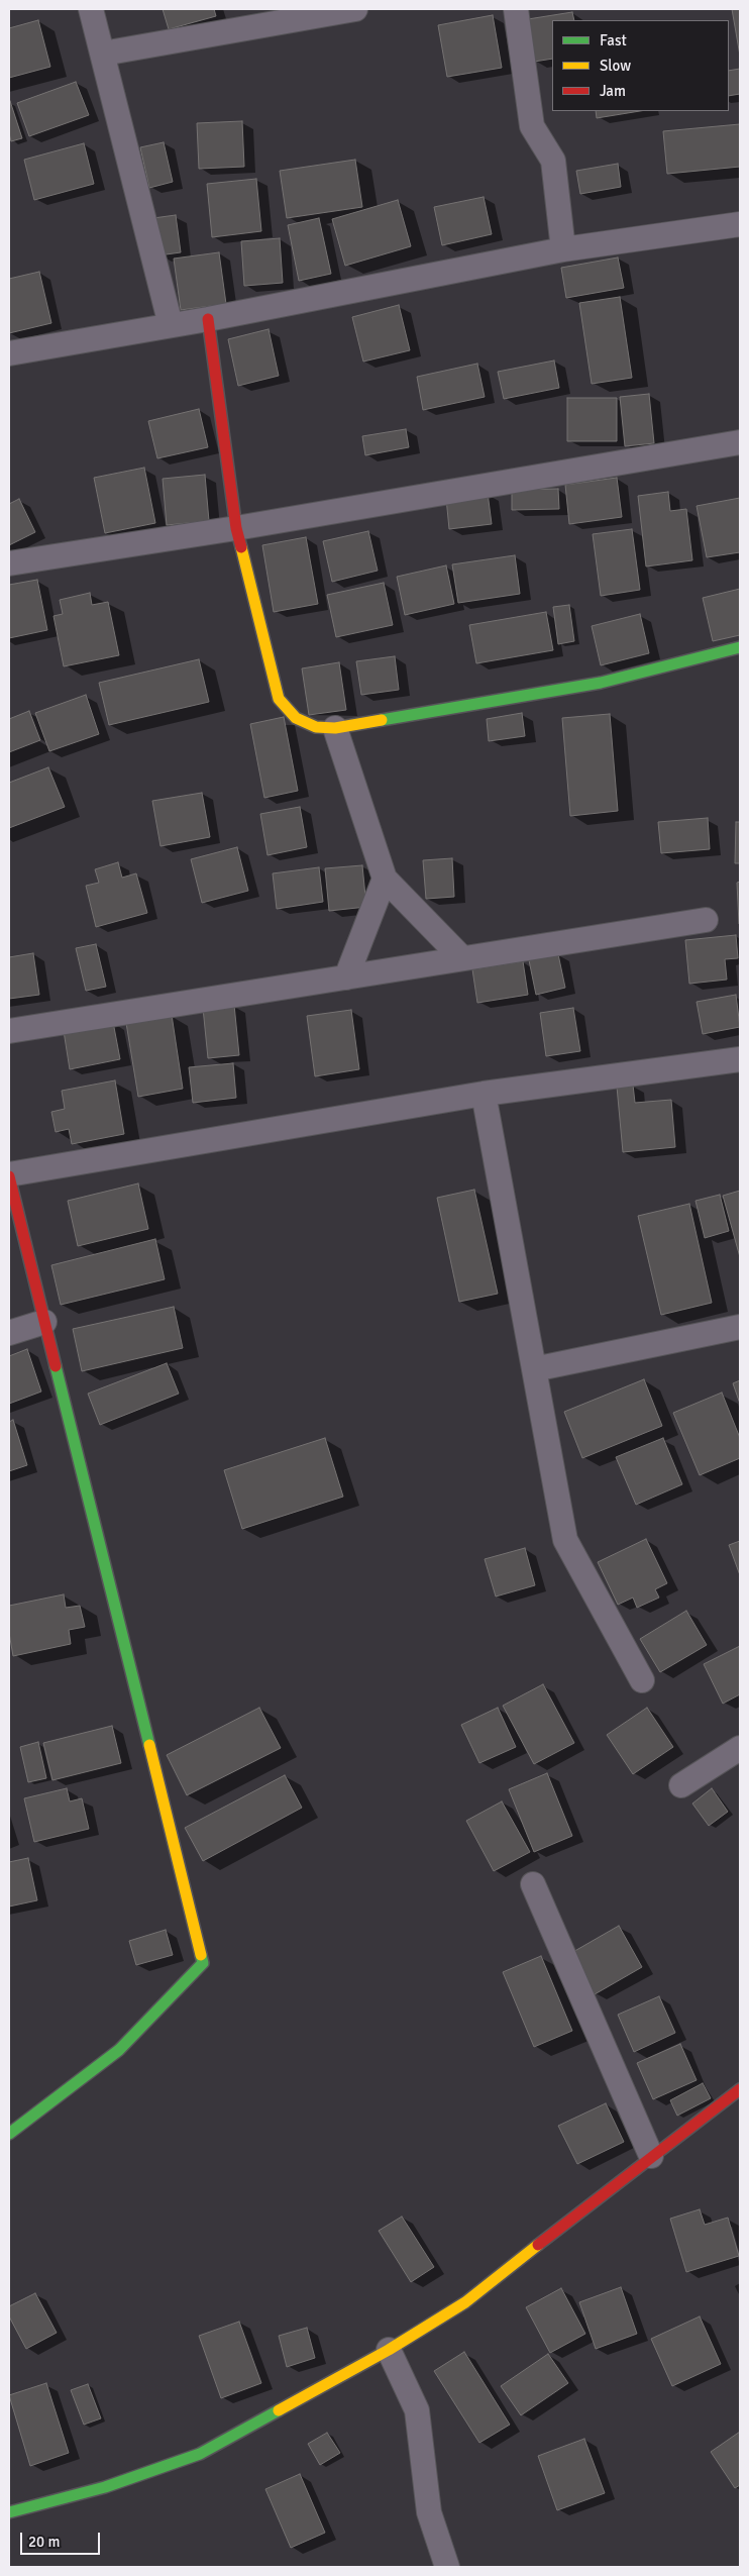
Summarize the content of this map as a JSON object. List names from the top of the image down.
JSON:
{
  "legend": ["Fast", "Slow", "Jam"],
  "scale_bar": "20 m"
}
